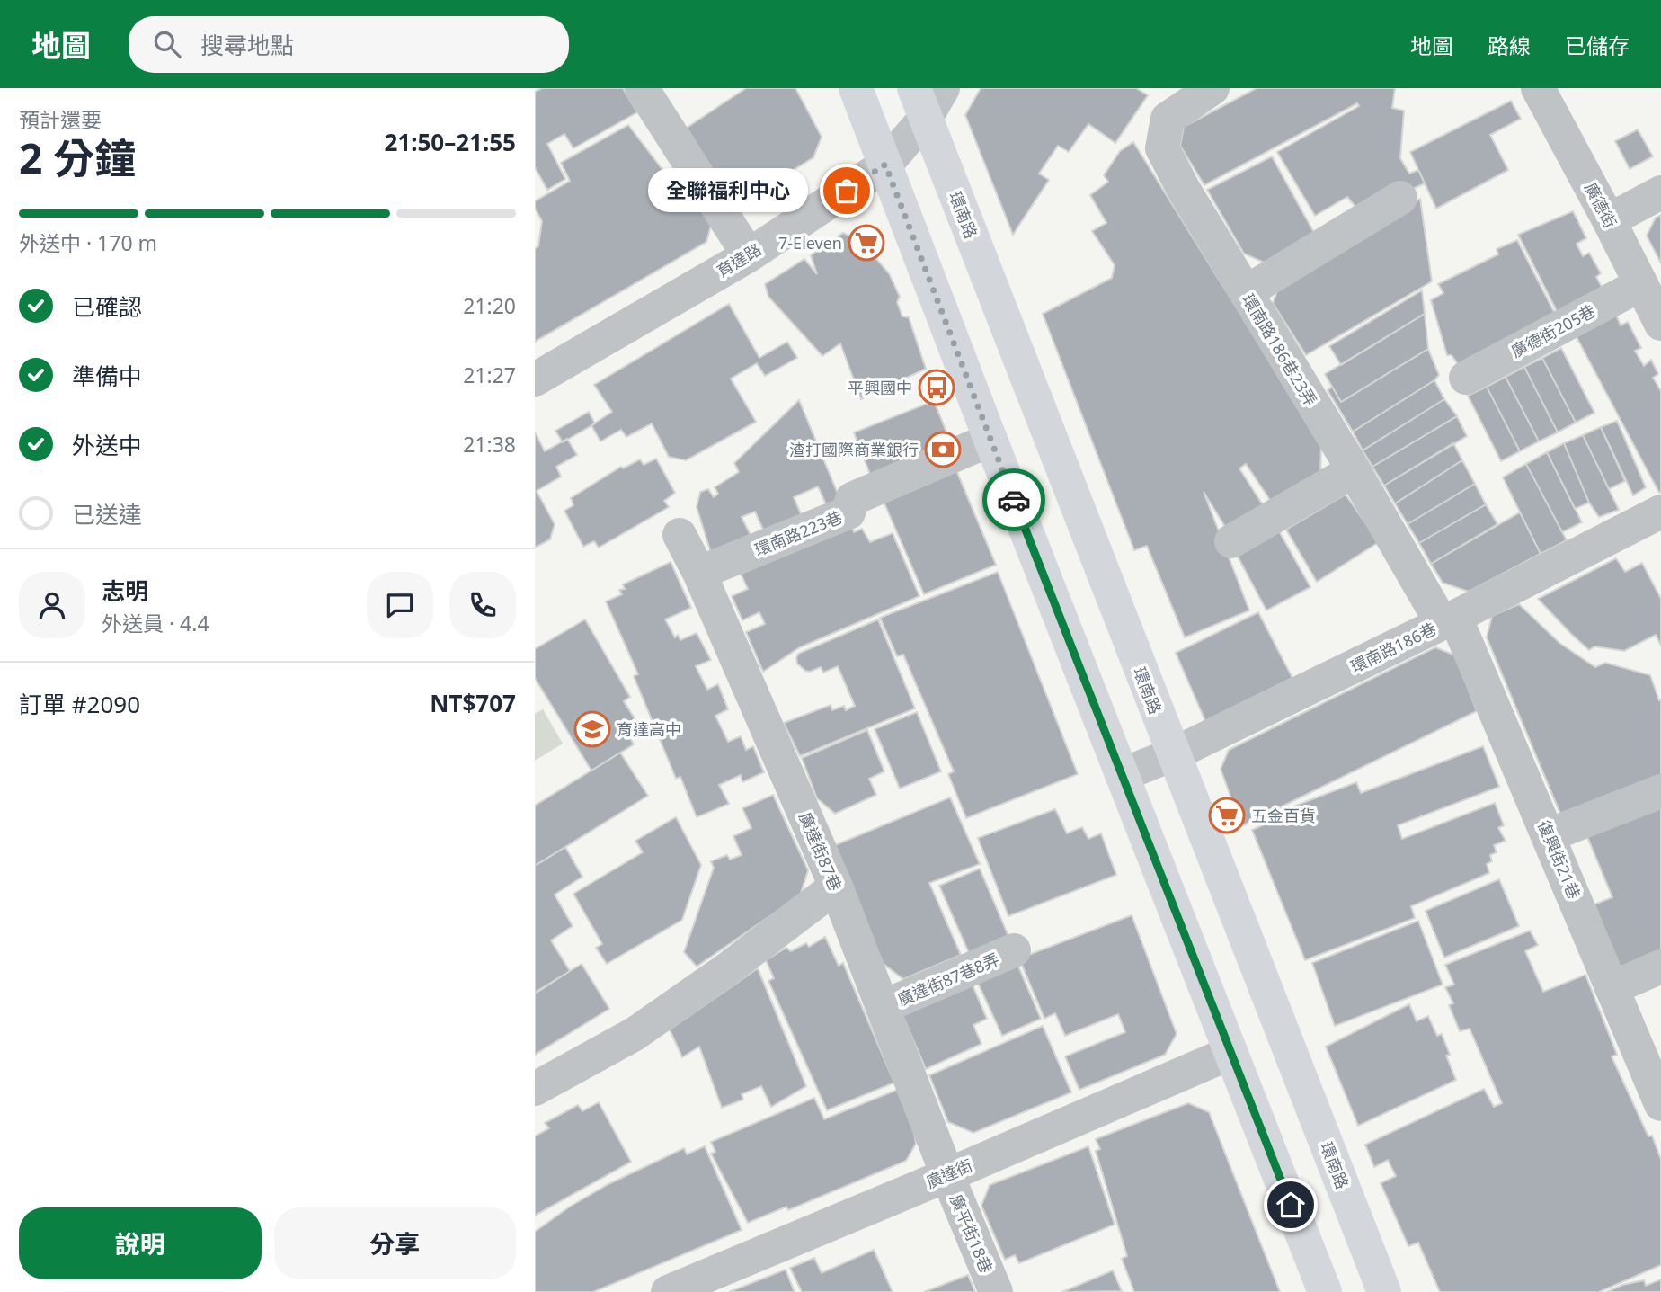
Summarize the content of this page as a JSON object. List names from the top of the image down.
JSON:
{
  "streets": {
    "main road": ["環南路"],
    "street": [
      "廣德街",
      "育達路",
      "廣德街205巷",
      "環南路186巷23弄",
      "環南路223巷",
      "環南路186巷",
      "廣達街87巷",
      "復興街21巷",
      "廣達街87巷8弄",
      "廣達街",
      "廣平街18巷"
    ]
  },
  "crossings": [
    ["廣德街", "廣德街205巷"],
    ["環南路", "育達路"],
    ["環南路", "環南路186巷"],
    ["環南路186巷23弄", "環南路186巷"],
    ["環南路186巷23弄", "復興街21巷"],
    ["環南路223巷", "廣達街87巷"],
    ["環南路186巷", "復興街21巷"],
    ["廣達街87巷", "廣達街87巷8弄"],
    ["廣達街87巷", "廣達街"],
    ["廣達街87巷", "廣平街18巷"],
    ["廣達街", "廣平街18巷"]
  ],
  "places": {
    "other": ["全聯福利中心"],
    "supermarket": ["7-Eleven", "五金百貨"],
    "bus stop": ["平興國中"],
    "bank": ["渣打國際商業銀行"],
    "school or university": ["育達高中"]
  },
  "page": {
    "header": "地圖",
    "search": "搜尋地點",
    "nav": ["地圖", "路線", "已儲存"],
    "heading": ["2 分鐘", "預計還要", "21:50–21:55"],
    "panel": [
      "志明",
      "外送員 · 4.4",
      "訂單 #2090",
      "NT$707"
    ],
    "bubble": "全聯福利中心",
    "bar": "外送中 · 170 m",
    "list": [
      ["已確認", "21:20"],
      ["準備中", "21:27"],
      ["外送中", "21:38"],
      "已送達"
    ],
    "buttons": ["說明", "分享"]
  }
}
